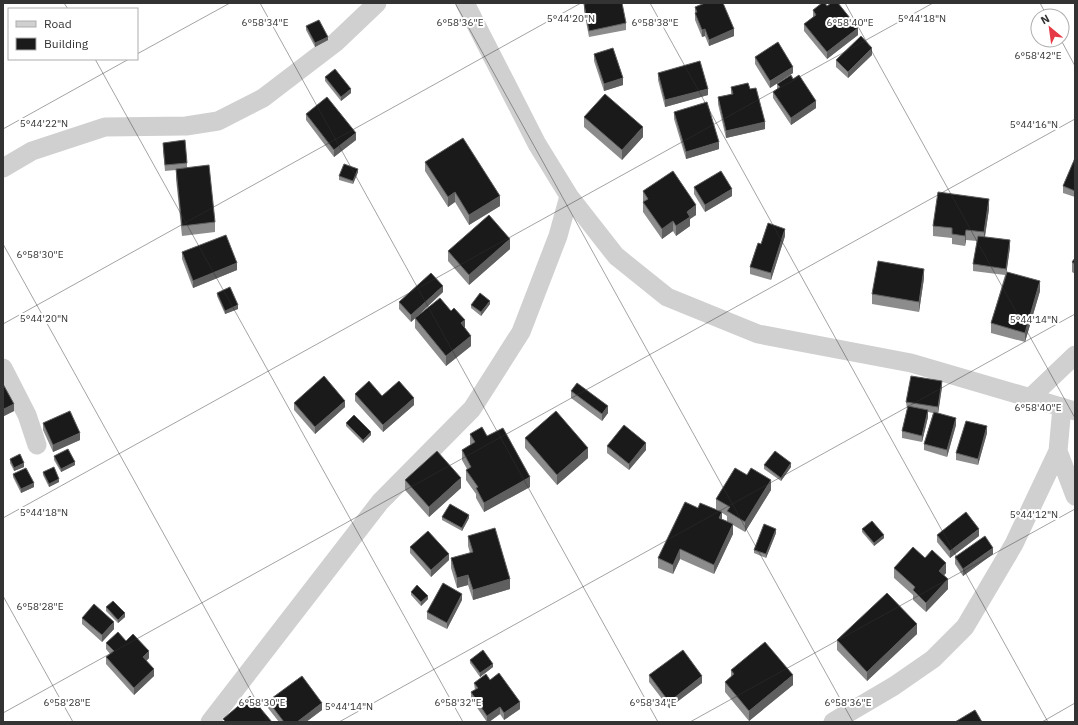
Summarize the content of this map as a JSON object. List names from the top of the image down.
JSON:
{
  "legend": ["Road", "Building"],
  "north": "top left",
  "coordinates": [
    "5°44'20\"N",
    "5°44'18\"N",
    "6°58'34\"E",
    "6°58'36\"E",
    "6°58'38\"E",
    "6°58'40\"E",
    "6°58'42\"E",
    "5°44'22\"N",
    "5°44'16\"N",
    "6°58'30\"E",
    "5°44'14\"N",
    "5°44'12\"N",
    "6°58'28\"E",
    "6°58'32\"E"
  ]
}
